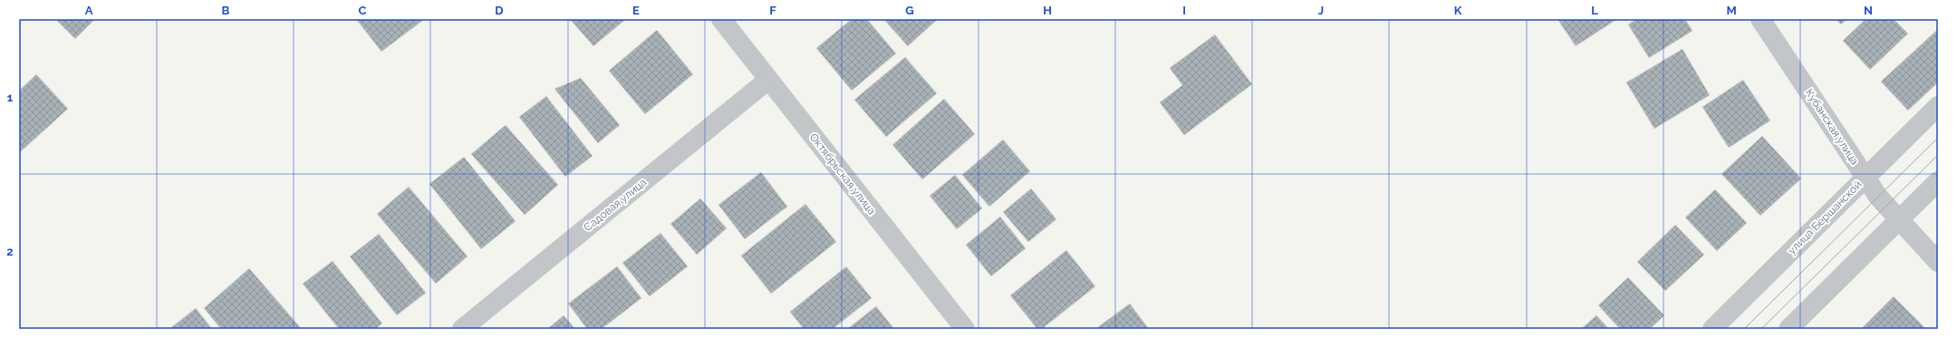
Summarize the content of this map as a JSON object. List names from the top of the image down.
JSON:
{
  "streets": {
    "street": [
      "Кубанская улица",
      "Октябрьская улица",
      "Садовая улица",
      "улица Бершанской"
    ]
  },
  "crossings": [
    ["Кубанская улица", "улица Бершанской"],
    ["Октябрьская улица", "Садовая улица"]
  ],
  "grid": {
    "columns": [
      "A",
      "B",
      "C",
      "D",
      "E",
      "F",
      "G",
      "H",
      "I",
      "J",
      "K",
      "L",
      "M",
      "N"
    ],
    "rows": ["1", "2"]
  }
}
